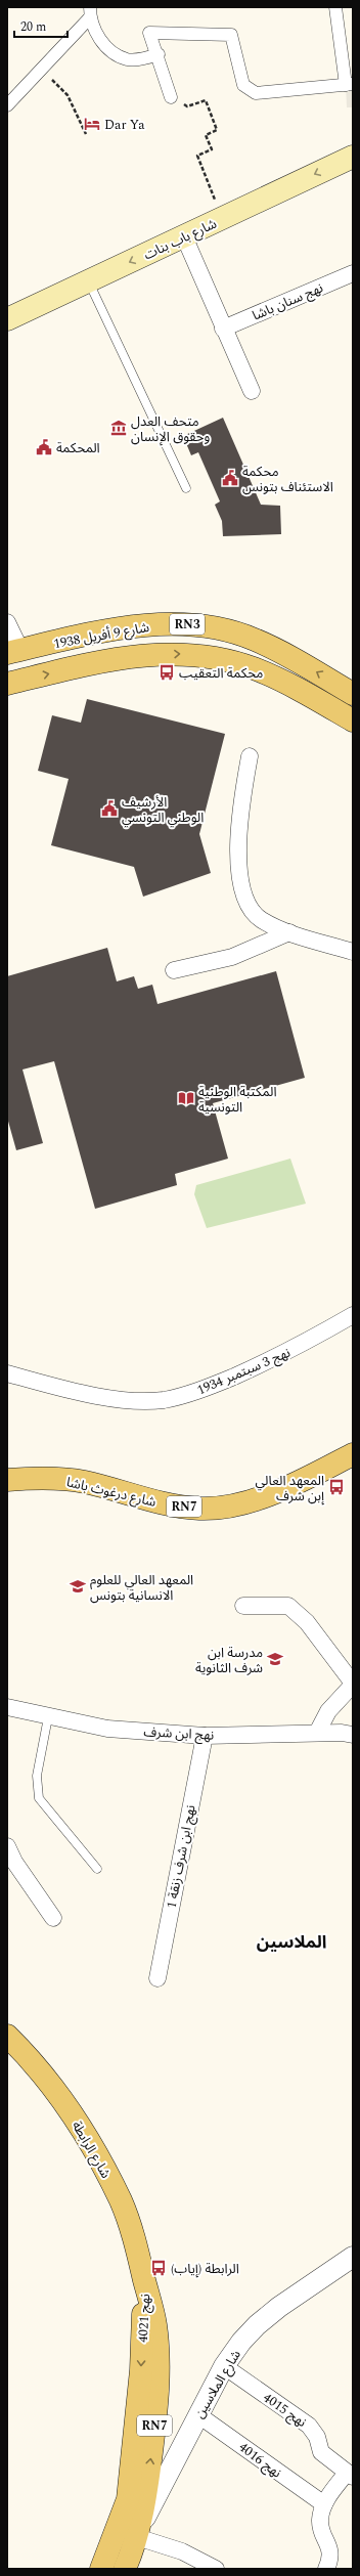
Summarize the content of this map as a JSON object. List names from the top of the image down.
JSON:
{
  "streets": {
    "main road": [
      "شارع باب بنات",
      "RN3",
      "شارع 9 أفريل 1938",
      "شارع درغوث باشا",
      "RN7",
      "شارع الرابطة",
      "نهج 4021"
    ],
    "street": [
      "نهج سنان باشا",
      "نهج 3 سبتمبر 1934",
      "نهج ابن شرف",
      "نهج ابن شرف زنقة 1",
      "شارع الملاسين",
      "نهج 4015",
      "نهج 4016"
    ]
  },
  "crossings": [
    ["نهج ابن شرف", "نهج ابن شرف زنقة 1"],
    ["شارع الرابطة", "نهج 4021"],
    ["نهج 4021", "شارع الملاسين"],
    ["شارع الملاسين", "نهج 4015"],
    ["شارع الملاسين", "نهج 4016"]
  ],
  "one_way": ["شارع باب بنات"],
  "districts": ["الملاسين"],
  "places": {
    "hotel": ["Dar Ya"],
    "museum": ["متحف العدل وحقوق الإنسان"],
    "public building": ["المحكمة", "محكمة الاستئناف بتونس", "الأرشيف الوطني التونسي"],
    "bus stop": ["محكمة التعقيب", "المعهد العالي إبن شرف", "الرابطة (إياب)"],
    "library": ["المكتبة الوطنية التونسية"],
    "school or university": ["المعهد العالي للعلوم الانسانية بتونس", "مدرسة ابن شرف الثانوية"]
  },
  "scale_bar": "20 m"
}
